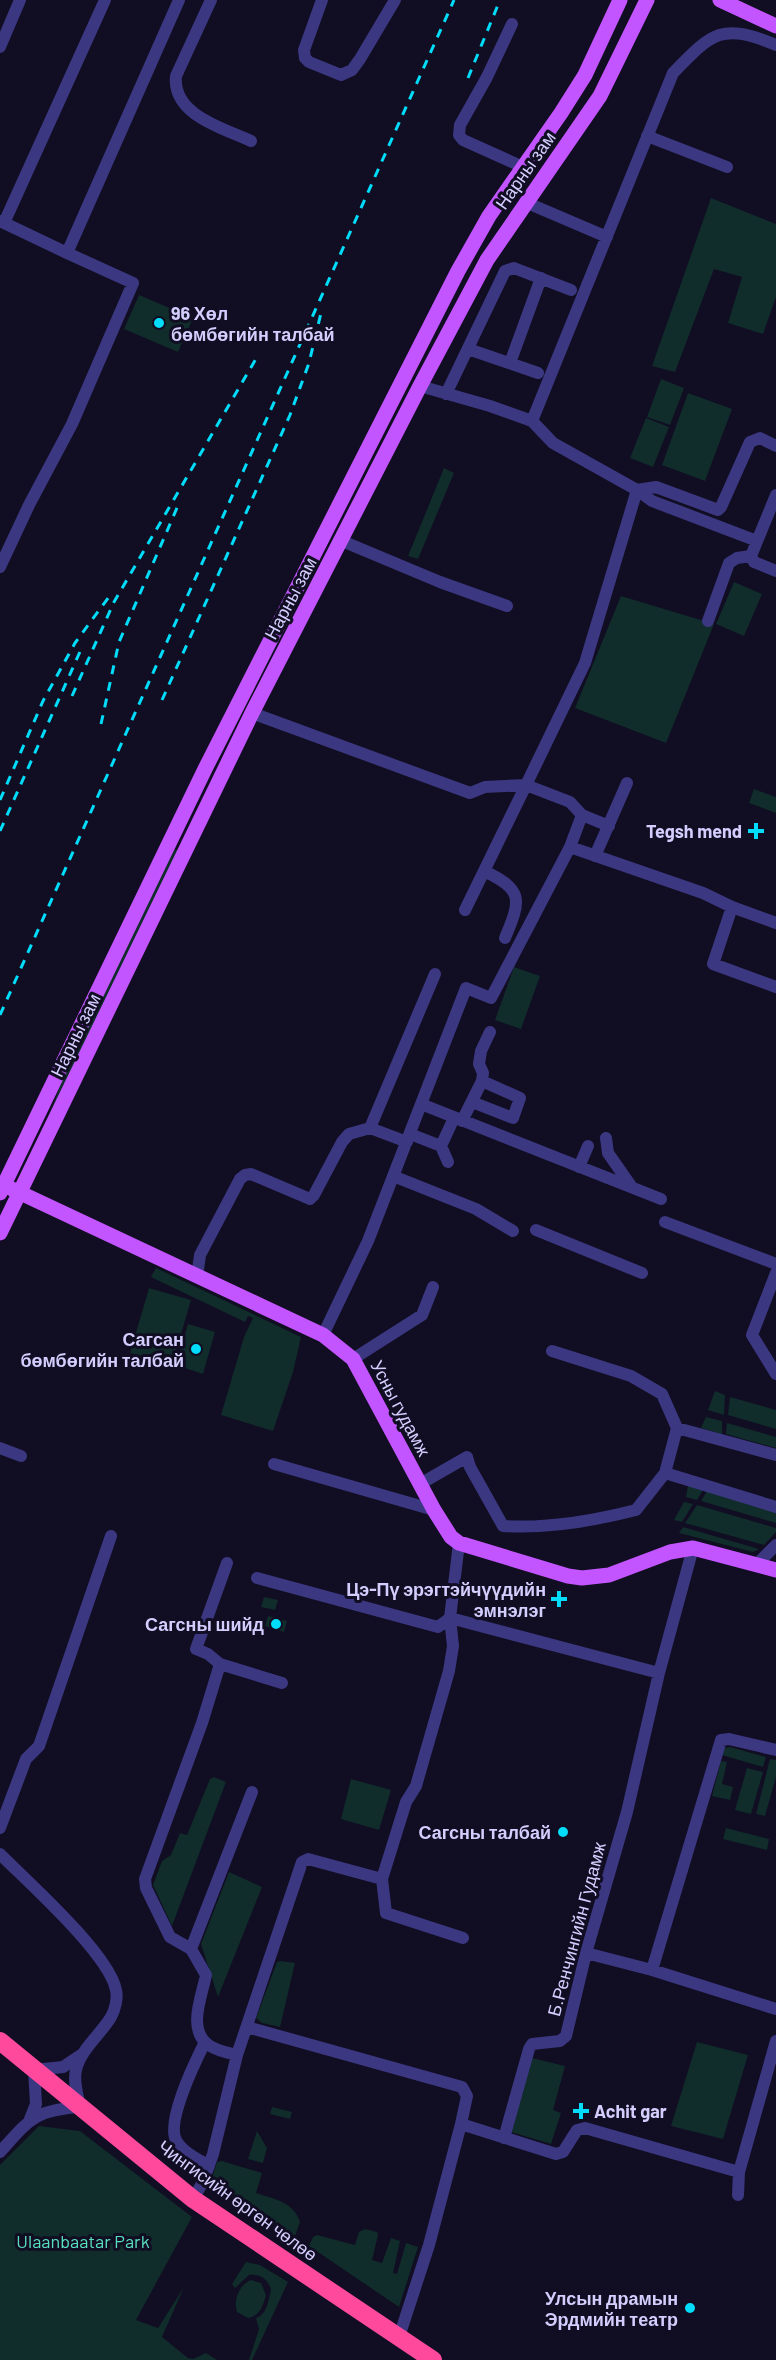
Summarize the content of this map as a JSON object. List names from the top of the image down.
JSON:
{
  "streets": {
    "highway": ["Чингисийн өргөн чөлөө"],
    "main road": ["Нарны зам", "Усны гудамж"],
    "street": ["Б.Ренчингийн Гудамж"]
  },
  "crossings": [
    ["Нарны зам", "Усны гудамж"]
  ],
  "parks": ["Ulaanbaatar Park"],
  "places": {
    "other": [
      "96 Хөл бөмбөгийн талбай",
      "Сагсан бөмбөгийн талбай",
      "Сагсны шийд",
      "Сагсны талбай",
      "Улсын драмын Эрдмийн театр"
    ],
    "health": ["Tegsh mend", "Цэ-Пү эрэгтэйчүүдийн эмнэлэг", "Achit gar"]
  }
}
